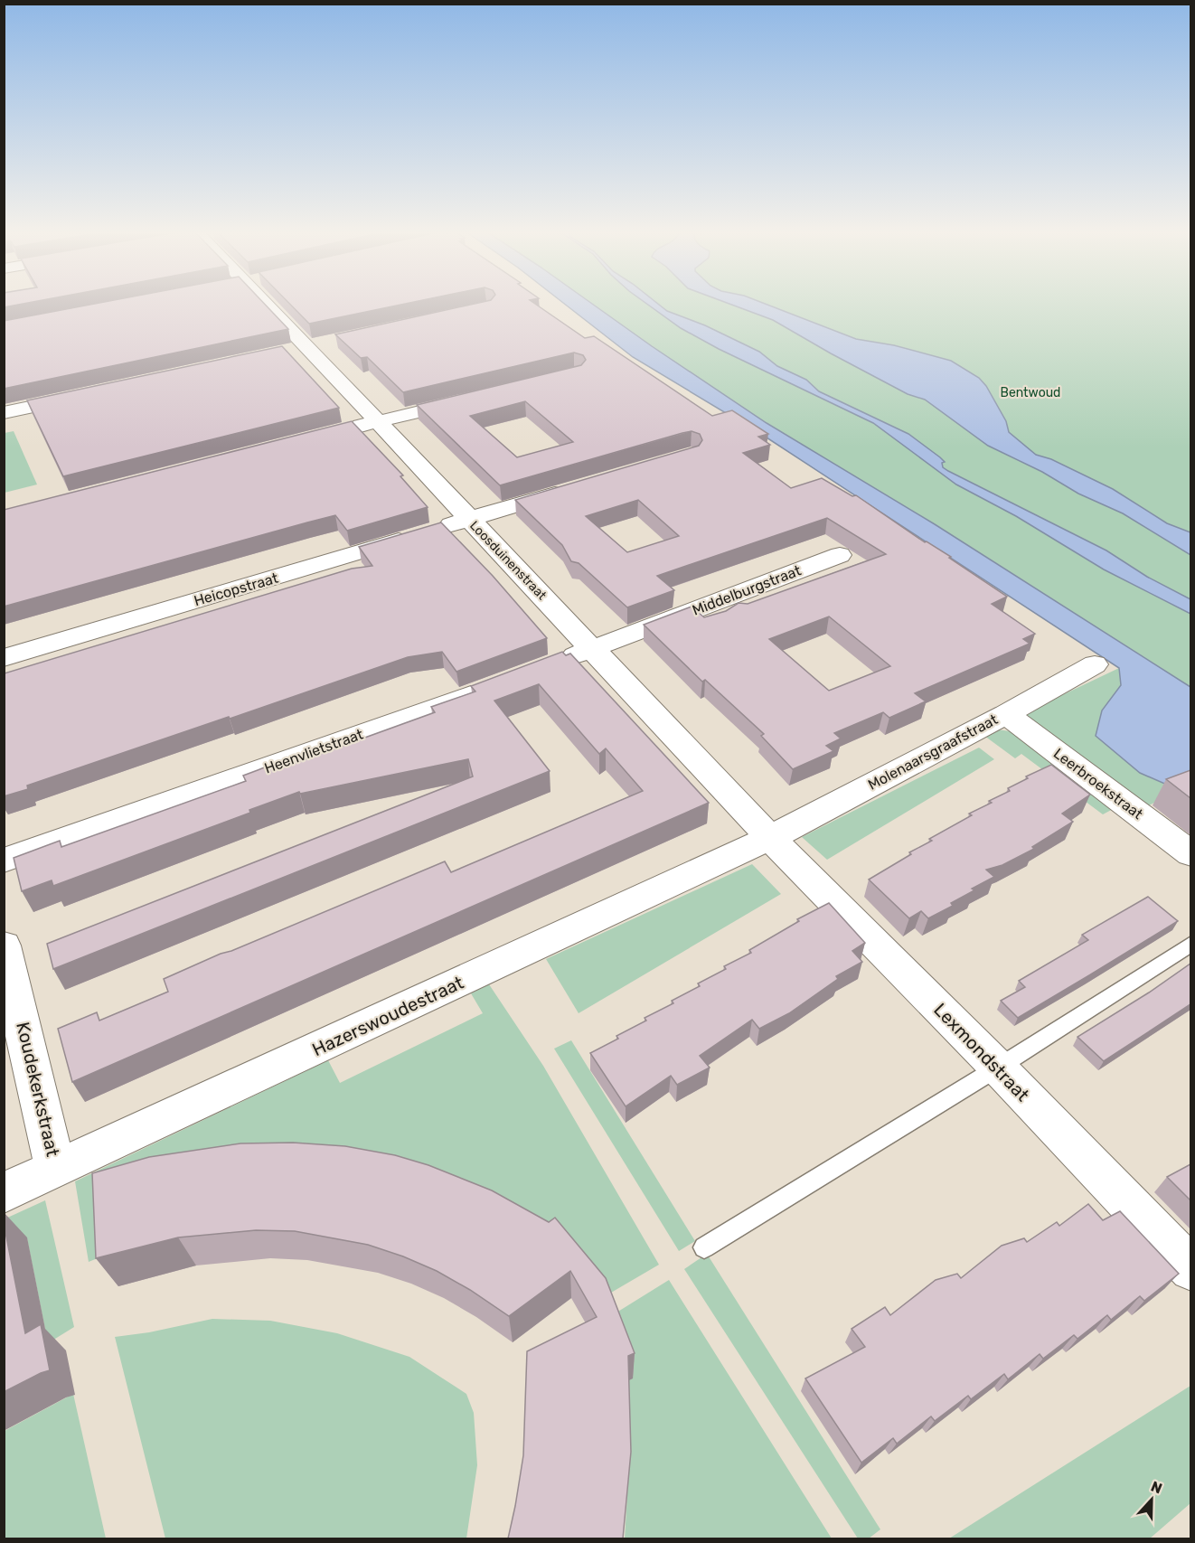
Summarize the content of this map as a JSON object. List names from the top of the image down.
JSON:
{
  "streets": {
    "street": [
      "Loosduinenstraat",
      "Heicopstraat",
      "Middelburgstraat",
      "Heenvlietstraat",
      "Molenaarsgraafstraat",
      "Leerbroekstraat",
      "Hazerswoudestraat",
      "Lexmondstraat",
      "Koudekerkstraat"
    ]
  },
  "crossings": [
    ["Loosduinenstraat", "Heicopstraat"],
    ["Loosduinenstraat", "Middelburgstraat"],
    ["Loosduinenstraat", "Molenaarsgraafstraat"],
    ["Loosduinenstraat", "Hazerswoudestraat"],
    ["Loosduinenstraat", "Lexmondstraat"],
    ["Molenaarsgraafstraat", "Leerbroekstraat"],
    ["Molenaarsgraafstraat", "Hazerswoudestraat"],
    ["Molenaarsgraafstraat", "Lexmondstraat"],
    ["Hazerswoudestraat", "Lexmondstraat"],
    ["Hazerswoudestraat", "Koudekerkstraat"]
  ],
  "parks": ["Bentwoud"],
  "north": "top"
}
